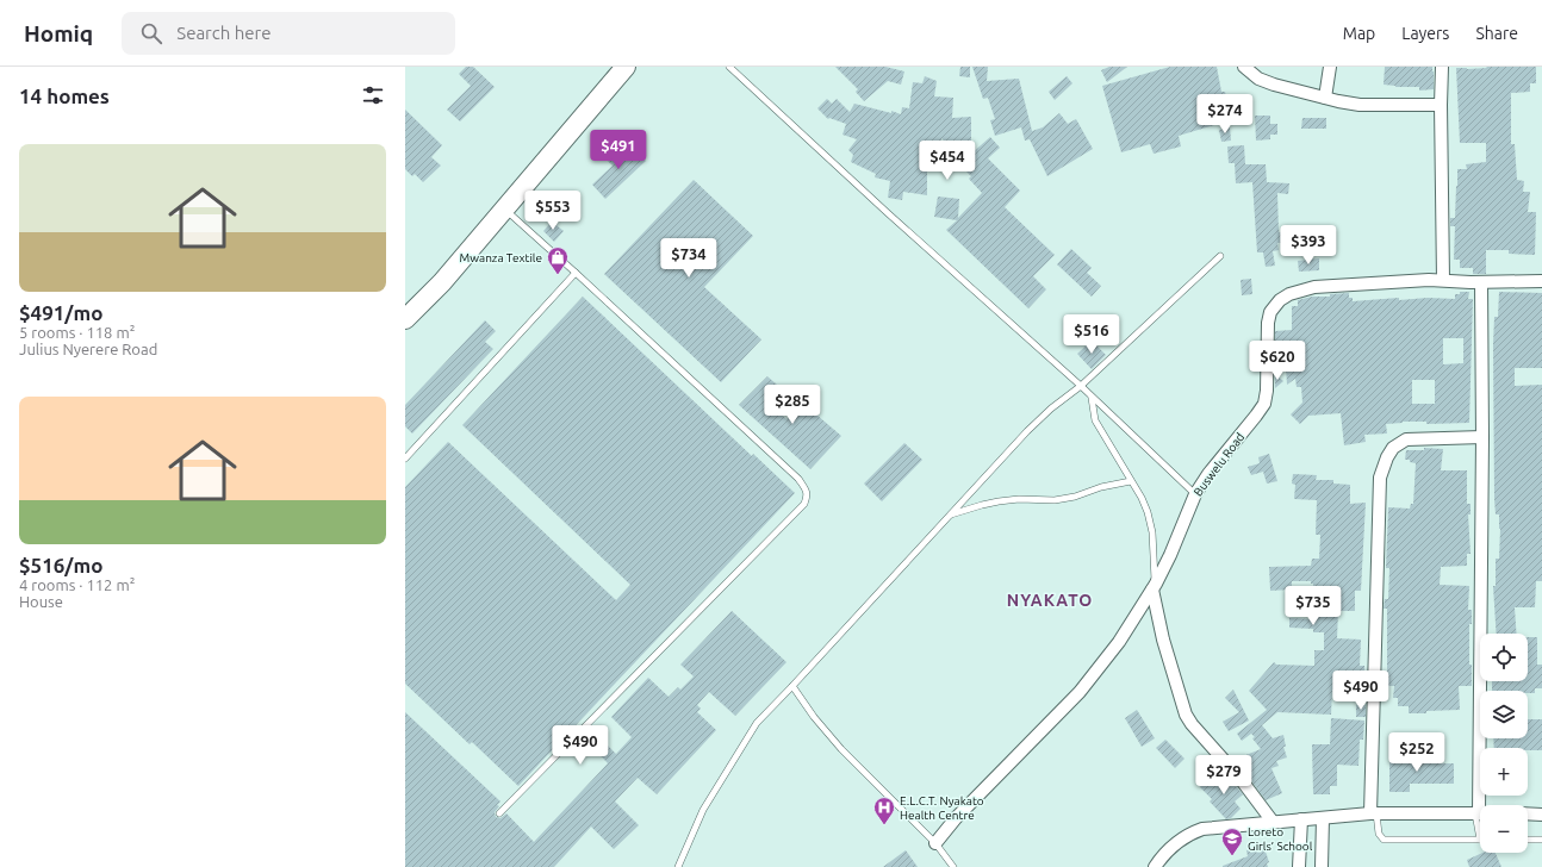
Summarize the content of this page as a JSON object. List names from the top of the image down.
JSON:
{
  "streets": {
    "street": ["Buswelu Road"]
  },
  "districts": ["NYAKATO"],
  "places": {
    "shop": ["Mwanza Textile"],
    "hospital": ["E.L.C.T. Nyakato Health Centre"],
    "school or university": ["Loreto Girls’ School"]
  },
  "page": {
    "header": "Homiq",
    "search": "Search here",
    "nav": ["Map", "Layers", "Share"],
    "heading": "14 homes",
    "price": [
      "$274",
      "$491",
      "$454",
      "$553",
      "$393",
      "$734",
      "$516",
      "$620",
      "$285",
      "$735",
      "$490",
      "$490",
      "$252",
      "$279"
    ],
    "list": [
      {
        "name": "$491/mo",
        "note": "5 rooms · 118 m² · Julius Nyerere Road"
      },
      {
        "name": "$516/mo",
        "note": "4 rooms · 112 m² · House"
      }
    ],
    "map_buttons": ["+", "−"]
  }
}
